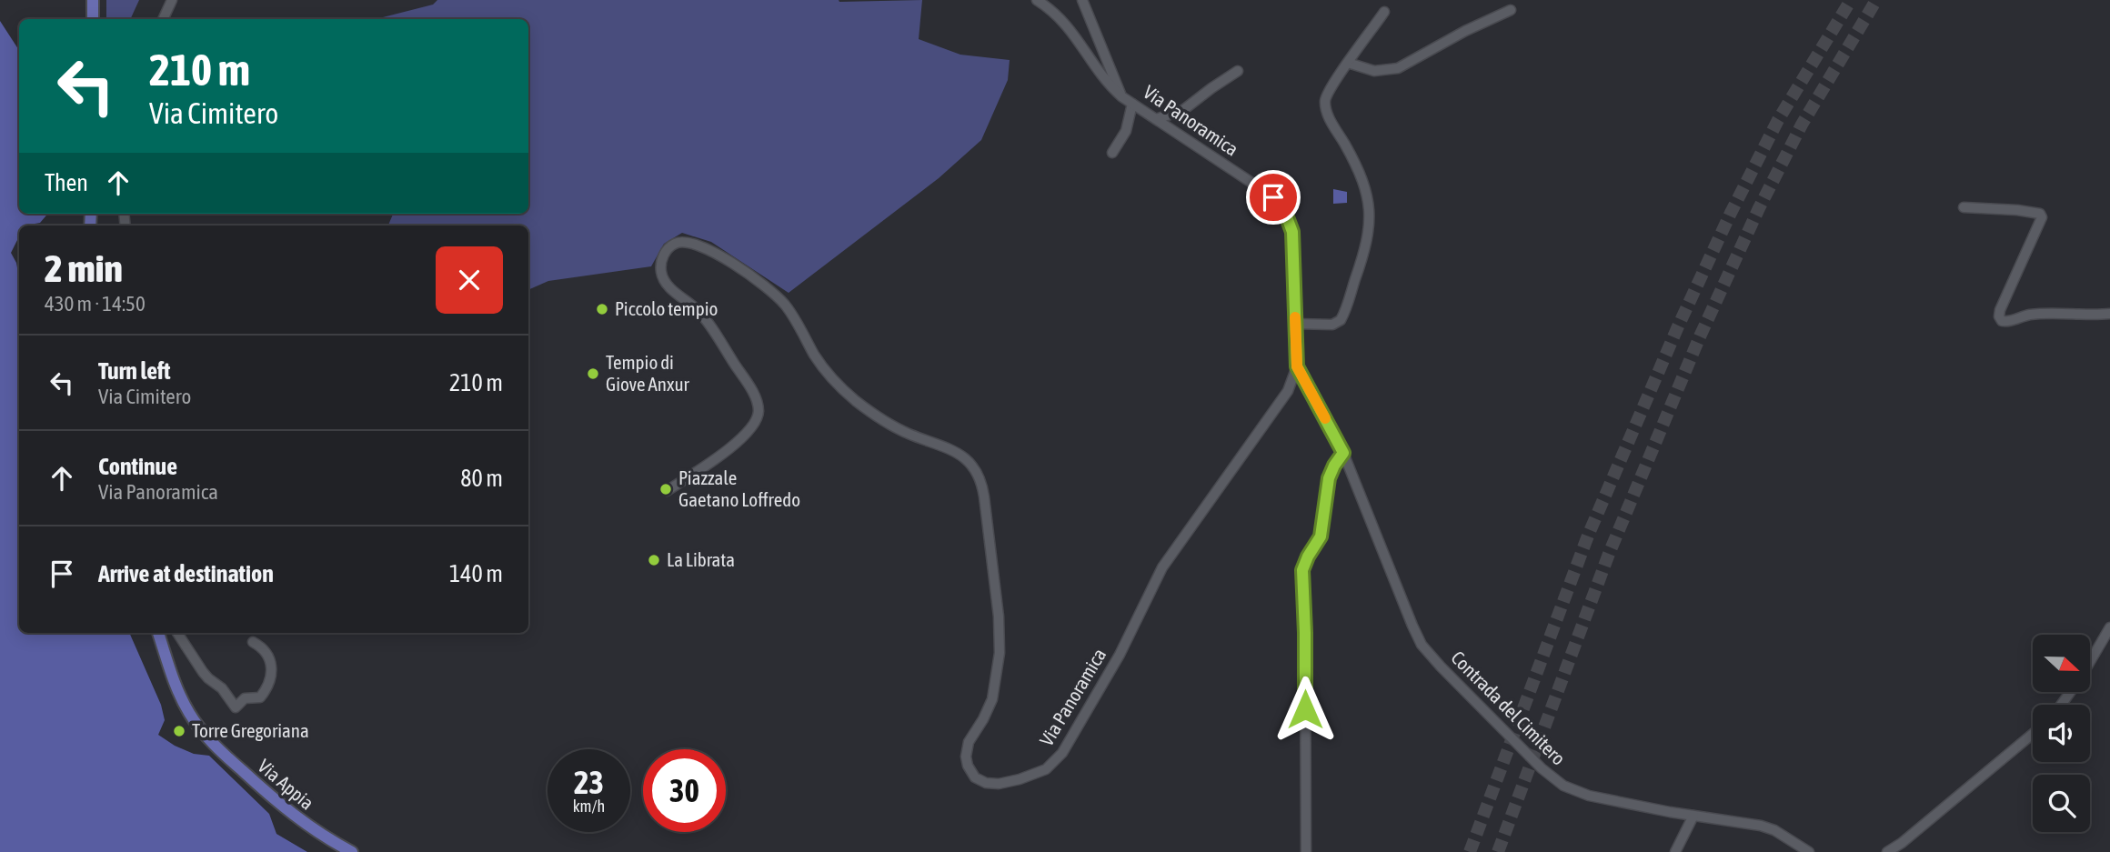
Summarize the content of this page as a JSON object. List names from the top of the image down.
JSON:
{
  "streets": {
    "main road": ["Via Appia"],
    "street": ["Via Panoramica", "Contrada del Cimitero"]
  },
  "crossings": [
    ["Via Panoramica", "Contrada del Cimitero"]
  ],
  "places": [
    "Piccolo tempio",
    "Tempio di Giove Anxur",
    "Piazzale Gaetano Loffredo",
    "La Librata",
    "Torre Gregoriana"
  ],
  "north": "right",
  "page": {
    "turn": ["210 m", "Via Cimitero"],
    "then": "Then",
    "heading": ["2 min", "430 m · 14:50"],
    "list": [
      {
        "name": "Turn left",
        "note": "Via Cimitero",
        "value": "210 m"
      },
      {
        "name": "Continue",
        "note": "Via Panoramica",
        "value": "80 m"
      },
      {
        "name": "Arrive at destination",
        "value": "140 m"
      }
    ],
    "speed": "23 km/h",
    "limit": "30"
  }
}
